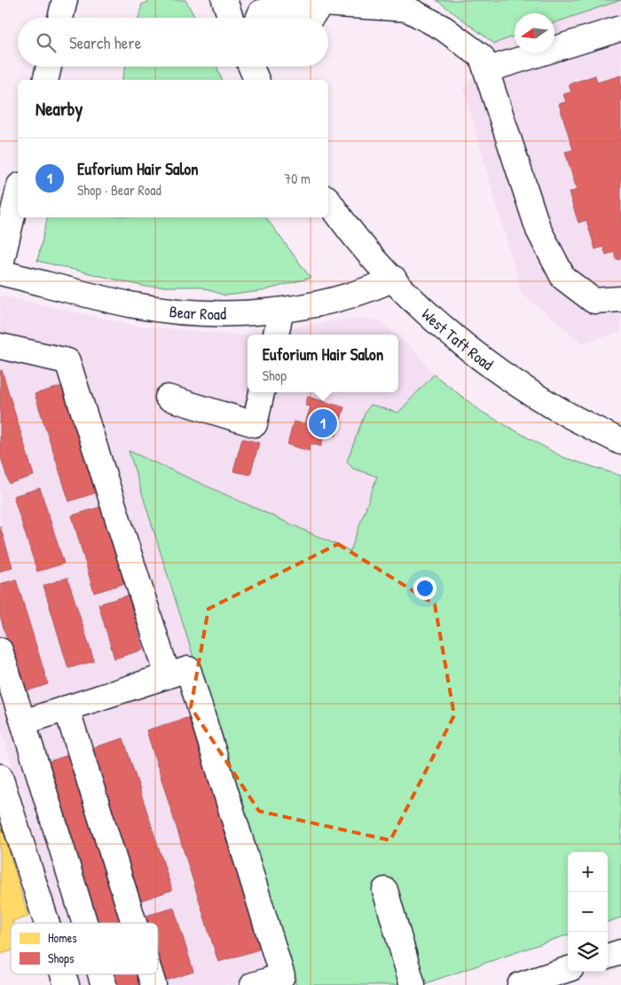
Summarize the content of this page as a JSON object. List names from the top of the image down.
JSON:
{
  "streets": {
    "main road": ["Bear Road", "West Taft Road"]
  },
  "crossings": [
    ["Bear Road", "West Taft Road"]
  ],
  "legend": ["Homes", "Shops"],
  "north": "left",
  "page": {
    "search": "Search here",
    "heading": "Nearby",
    "list": [
      {
        "mark": "1",
        "name": "Euforium Hair Salon",
        "note": "Shop · Bear Road",
        "value": "70 m"
      }
    ],
    "popup": ["Euforium Hair Salon", "Shop"],
    "pins": "1",
    "map_buttons": ["+", "−"]
  }
}
